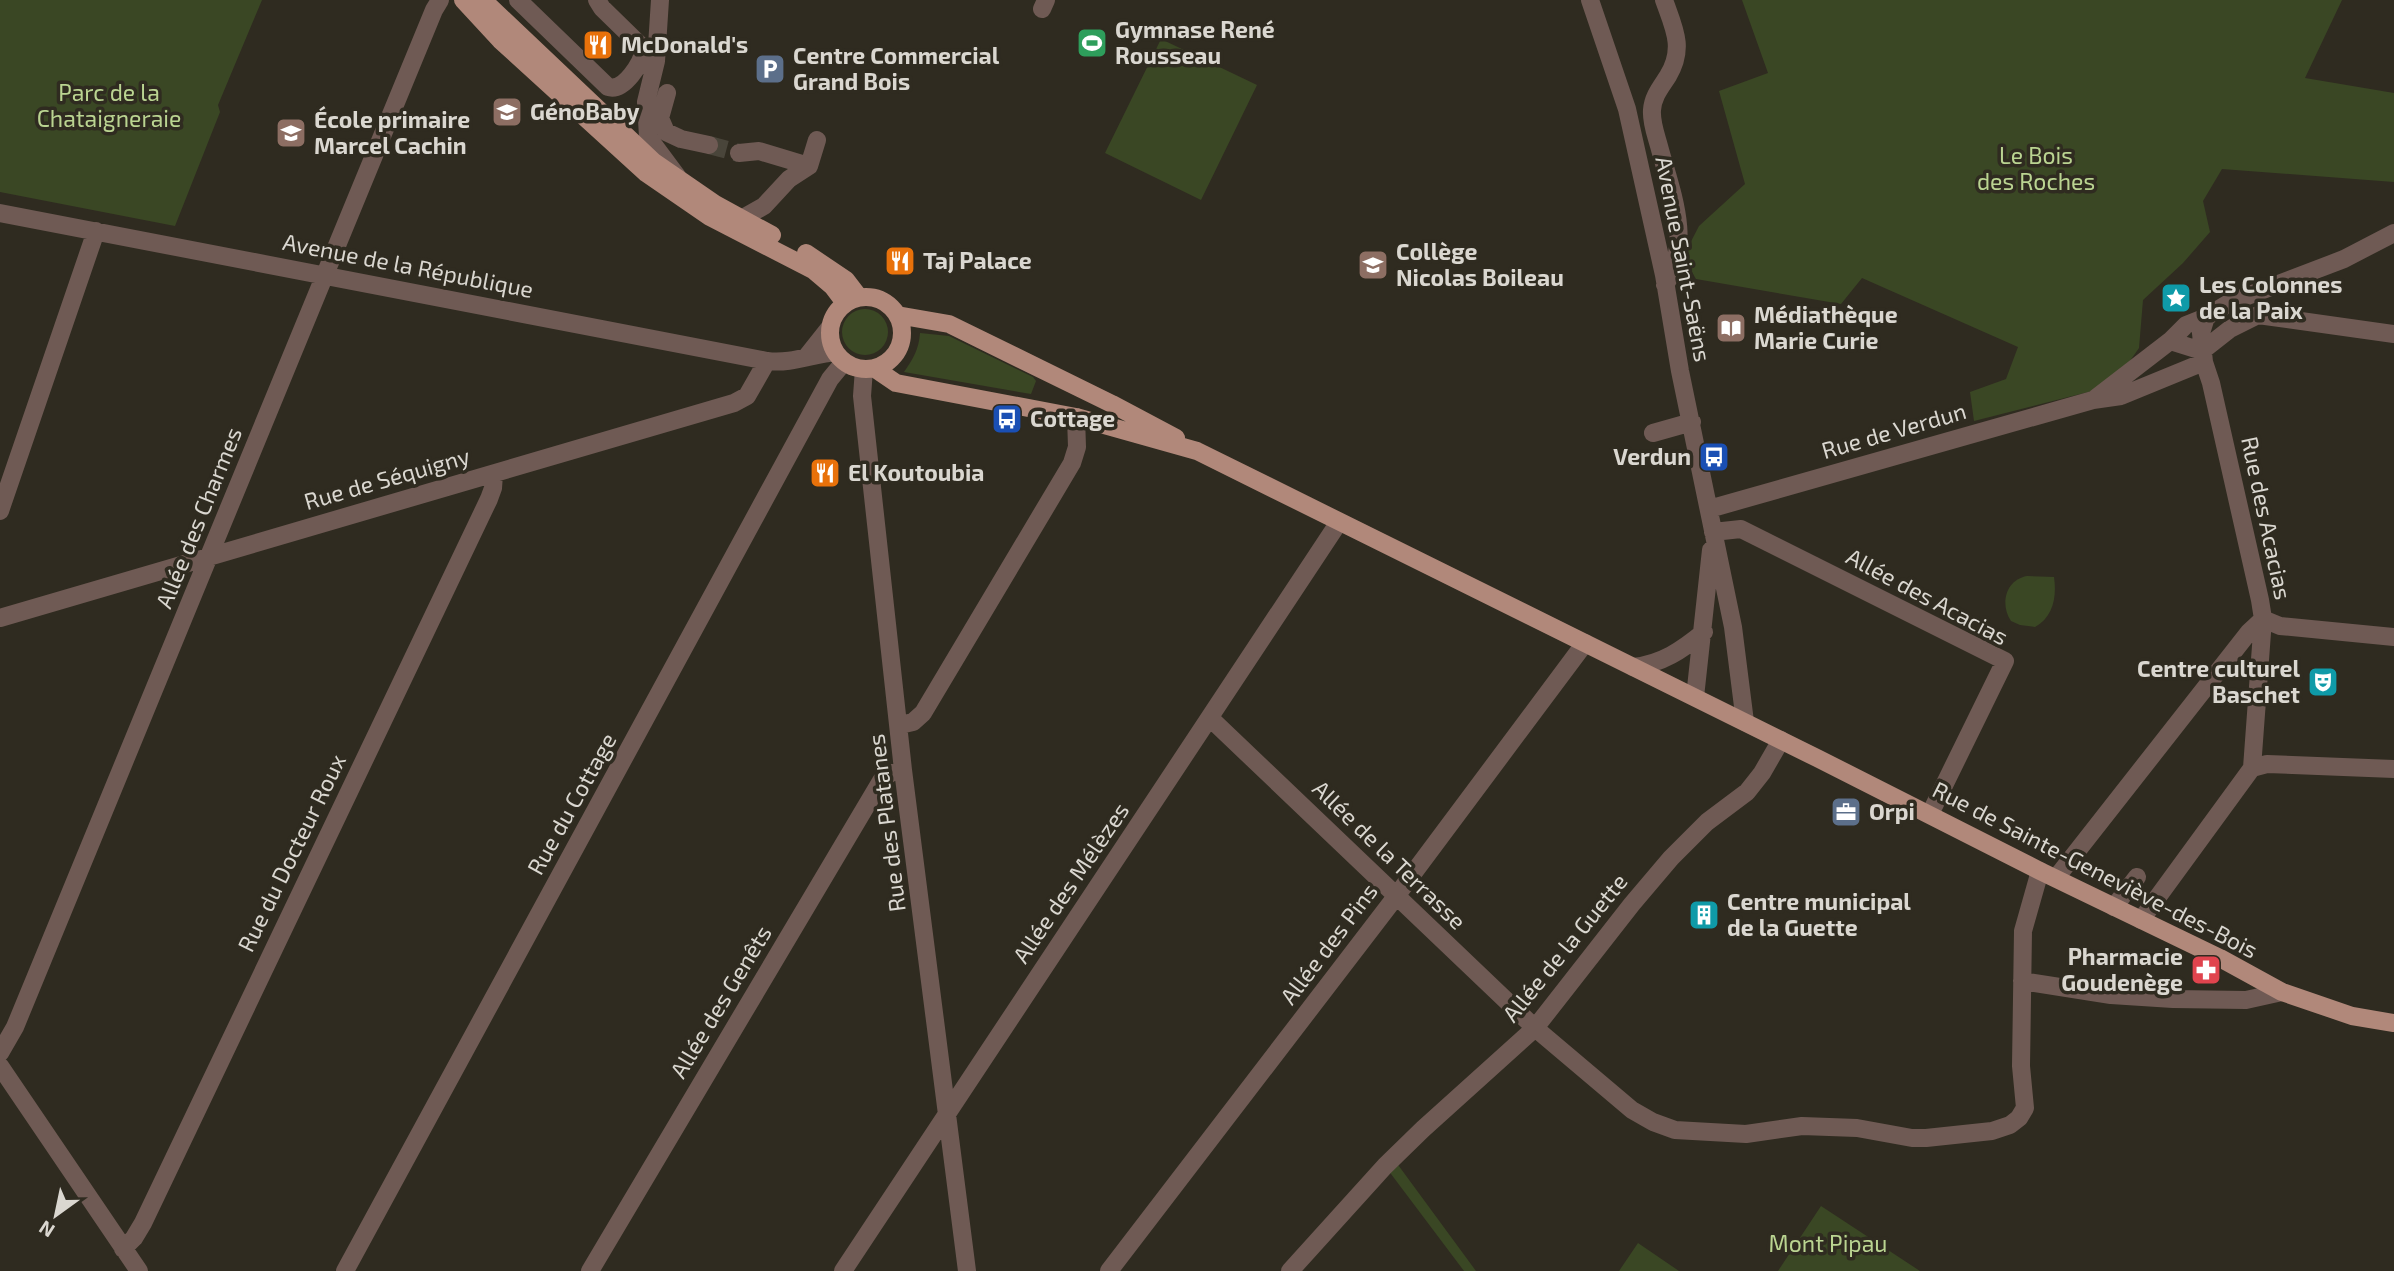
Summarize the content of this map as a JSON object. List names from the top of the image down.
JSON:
{
  "streets": {
    "main road": ["Rue de Sainte-Geneviève-des-Bois"],
    "street": [
      "Avenue Saint-Saëns",
      "Avenue de la République",
      "Rue de Verdun",
      "Rue de Séquigny",
      "Allée des Charmes",
      "Rue des Acacias",
      "Allée des Acacias",
      "Rue du Cottage",
      "Rue des Platanes",
      "Rue du Docteur Roux",
      "Allée de la Terrasse",
      "Allée des Mélèzes",
      "Allée des Pins",
      "Allée de la Guette",
      "Allée des Genêts"
    ]
  },
  "crossings": [
    ["Avenue Saint-Saëns", "Rue de Verdun"],
    ["Avenue Saint-Saëns", "Allée des Acacias"],
    ["Avenue Saint-Saëns", "Rue de Sainte-Geneviève-des-Bois"],
    ["Avenue de la République", "Rue de Séquigny"],
    ["Avenue de la République", "Allée des Charmes"],
    ["Avenue de la République", "Rue du Cottage"],
    ["Avenue de la République", "Rue des Platanes"],
    ["Rue de Verdun", "Rue des Acacias"],
    ["Rue de Séquigny", "Allée des Charmes"],
    ["Rue de Séquigny", "Rue du Docteur Roux"],
    ["Rue des Acacias", "Allée de la Terrasse"],
    ["Rue des Acacias", "Rue de Sainte-Geneviève-des-Bois"],
    ["Allée des Acacias", "Rue de Sainte-Geneviève-des-Bois"],
    ["Rue du Cottage", "Rue des Platanes"],
    ["Rue des Platanes", "Allée des Mélèzes"],
    ["Rue des Platanes", "Allée des Genêts"],
    ["Allée de la Terrasse", "Rue de Sainte-Geneviève-des-Bois"],
    ["Allée de la Terrasse", "Allée des Mélèzes"],
    ["Allée de la Terrasse", "Allée des Pins"],
    ["Allée de la Terrasse", "Allée de la Guette"],
    ["Rue de Sainte-Geneviève-des-Bois", "Allée des Mélèzes"],
    ["Rue de Sainte-Geneviève-des-Bois", "Allée des Pins"],
    ["Rue de Sainte-Geneviève-des-Bois", "Allée de la Guette"]
  ],
  "parks": ["Parc de la Chataigneraie", "Le Bois des Roches", "Mont Pipau"],
  "places": {
    "sports": ["Gymnase René Rousseau"],
    "restaurant": ["McDonald's", "Taj Palace", "El Koutoubia"],
    "parking": ["Centre Commercial Grand Bois"],
    "school or university": ["GénoBaby", "École primaire Marcel Cachin", "Collège Nicolas Boileau"],
    "place": ["Les Colonnes de la Paix"],
    "library": ["Médiathèque Marie Curie"],
    "bus stop": ["Cottage", "Verdun"],
    "theatre": ["Centre culturel Baschet"],
    "office": ["Orpi"],
    "building": ["Centre municipal de la Guette"],
    "pharmacy": ["Pharmacie Goudenège"]
  },
  "north": "bottom left"
}
